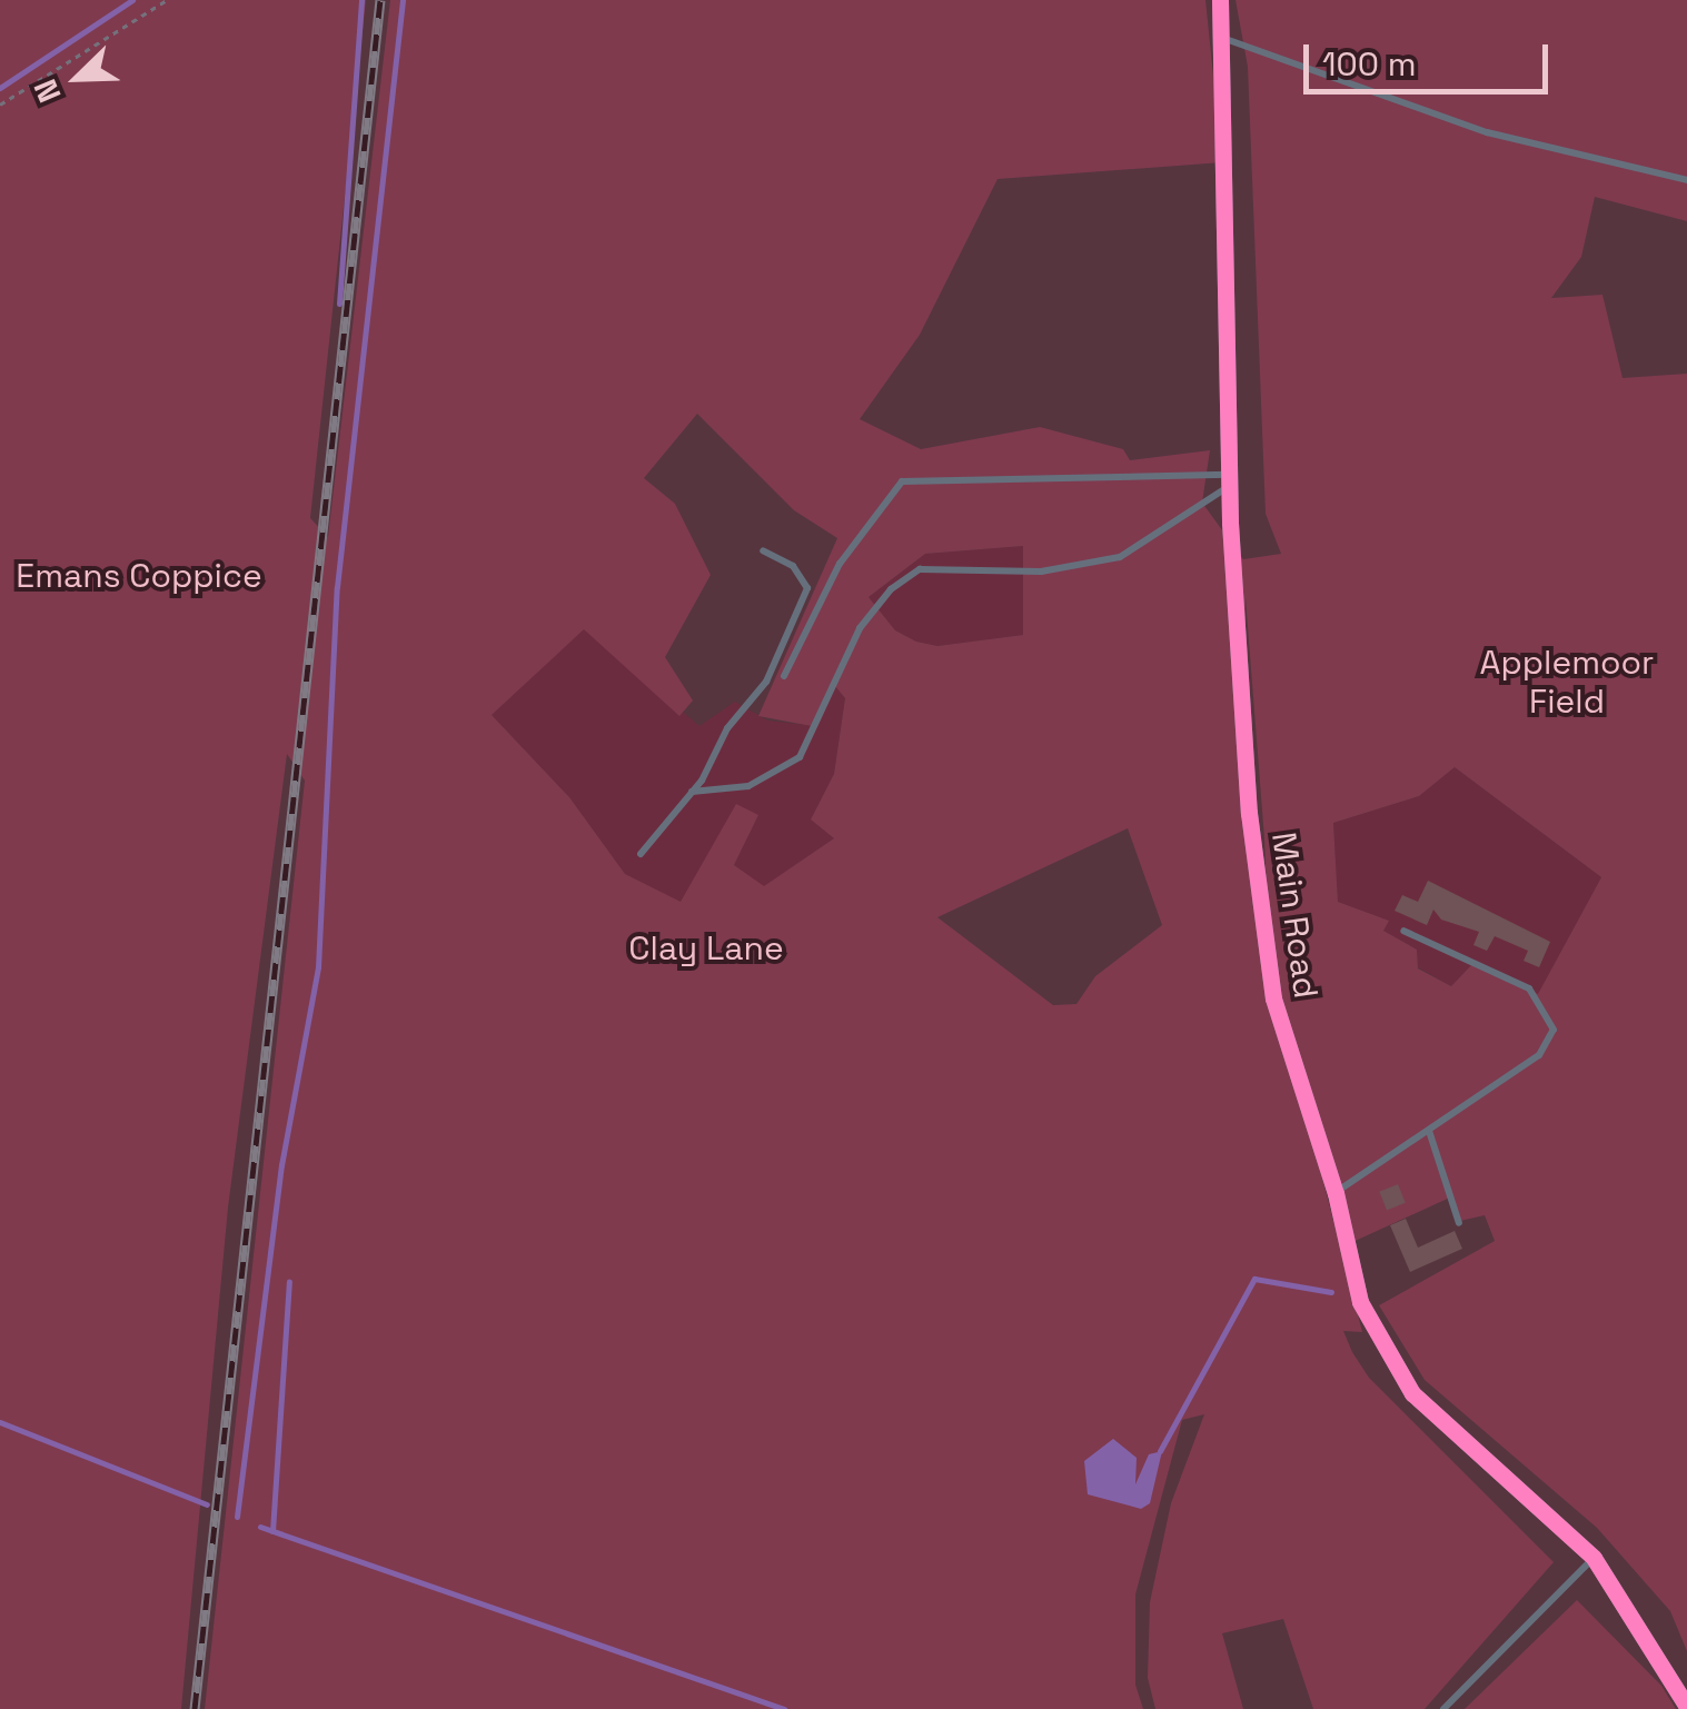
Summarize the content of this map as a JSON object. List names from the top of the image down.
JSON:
{
  "streets": {
    "street": ["Main Road"]
  },
  "parks": ["Emans Coppice", "Applemoor Field", "Clay Lane"],
  "scale_bar": "100 m",
  "north": "bottom left"
}
